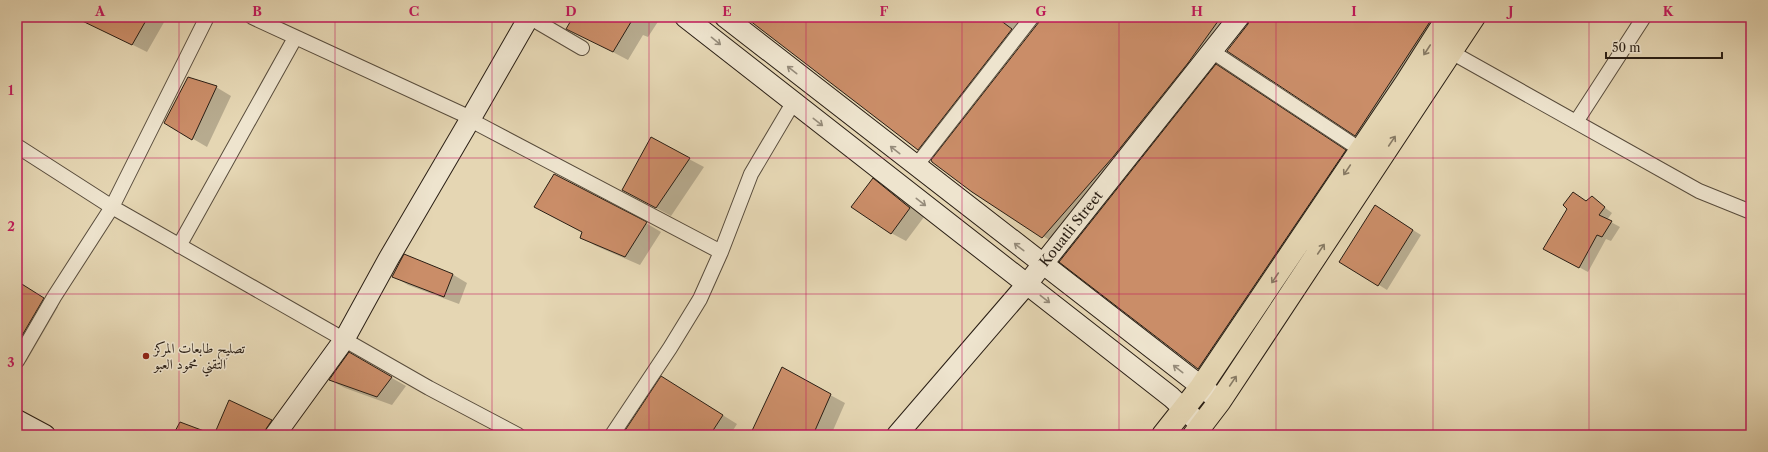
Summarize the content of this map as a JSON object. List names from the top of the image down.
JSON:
{
  "streets": {
    "main road": ["Kouatli Street"]
  },
  "places": ["تصليح طابعات المركز التقني محمود العبو"],
  "scale_bar": "50 m",
  "grid": {
    "columns": [
      "A",
      "B",
      "C",
      "D",
      "E",
      "F",
      "G",
      "H",
      "I",
      "J",
      "K"
    ],
    "rows": ["1", "2", "3"]
  }
}
